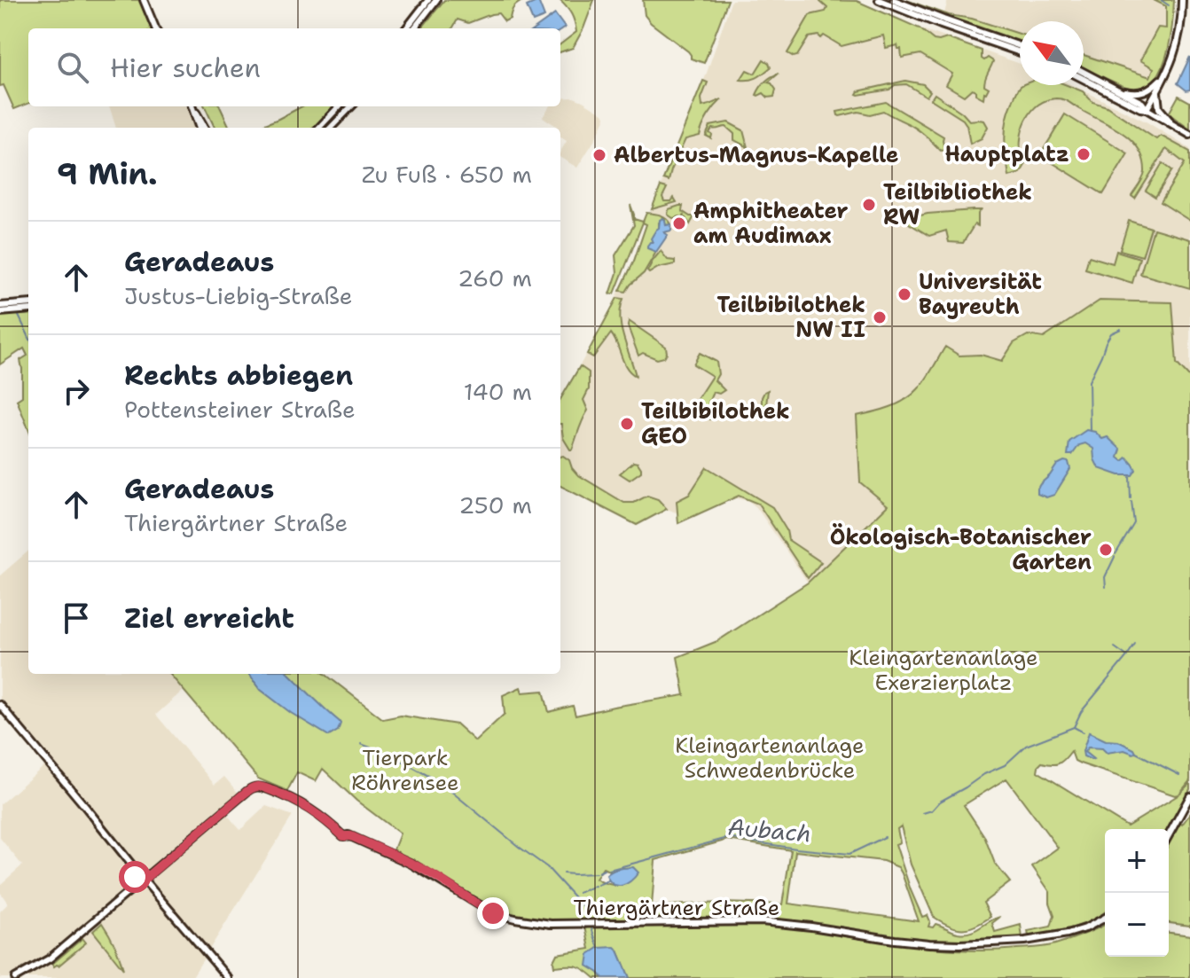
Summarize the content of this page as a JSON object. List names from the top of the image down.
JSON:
{
  "streets": {
    "main road": ["Thiergärtner Straße"]
  },
  "water": ["Aubach"],
  "parks": ["Kleingartenanlage Exerzierplatz", "Kleingartenanlage Schwedenbrücke", "Tierpark Röhrensee"],
  "places": [
    "Hauptplatz",
    "Albertus-Magnus-Kapelle",
    "Teilbibliothek RW",
    "Amphitheater am Audimax",
    "Universität Bayreuth",
    "Teilbibilothek NW II",
    "Teilbibilothek GEO",
    "Ökologisch-Botanischer Garten"
  ],
  "north": "top left",
  "page": {
    "search": "Hier suchen",
    "heading": ["9 Min.", "Zu Fuß · 650 m"],
    "list": [
      ["Geradeaus", "Justus-Liebig-Straße", "260 m"],
      ["Rechts abbiegen", "Pottensteiner Straße", "140 m"],
      ["Geradeaus", "Thiergärtner Straße", "250 m"],
      "Ziel erreicht"
    ],
    "map_buttons": ["+", "−"]
  }
}
